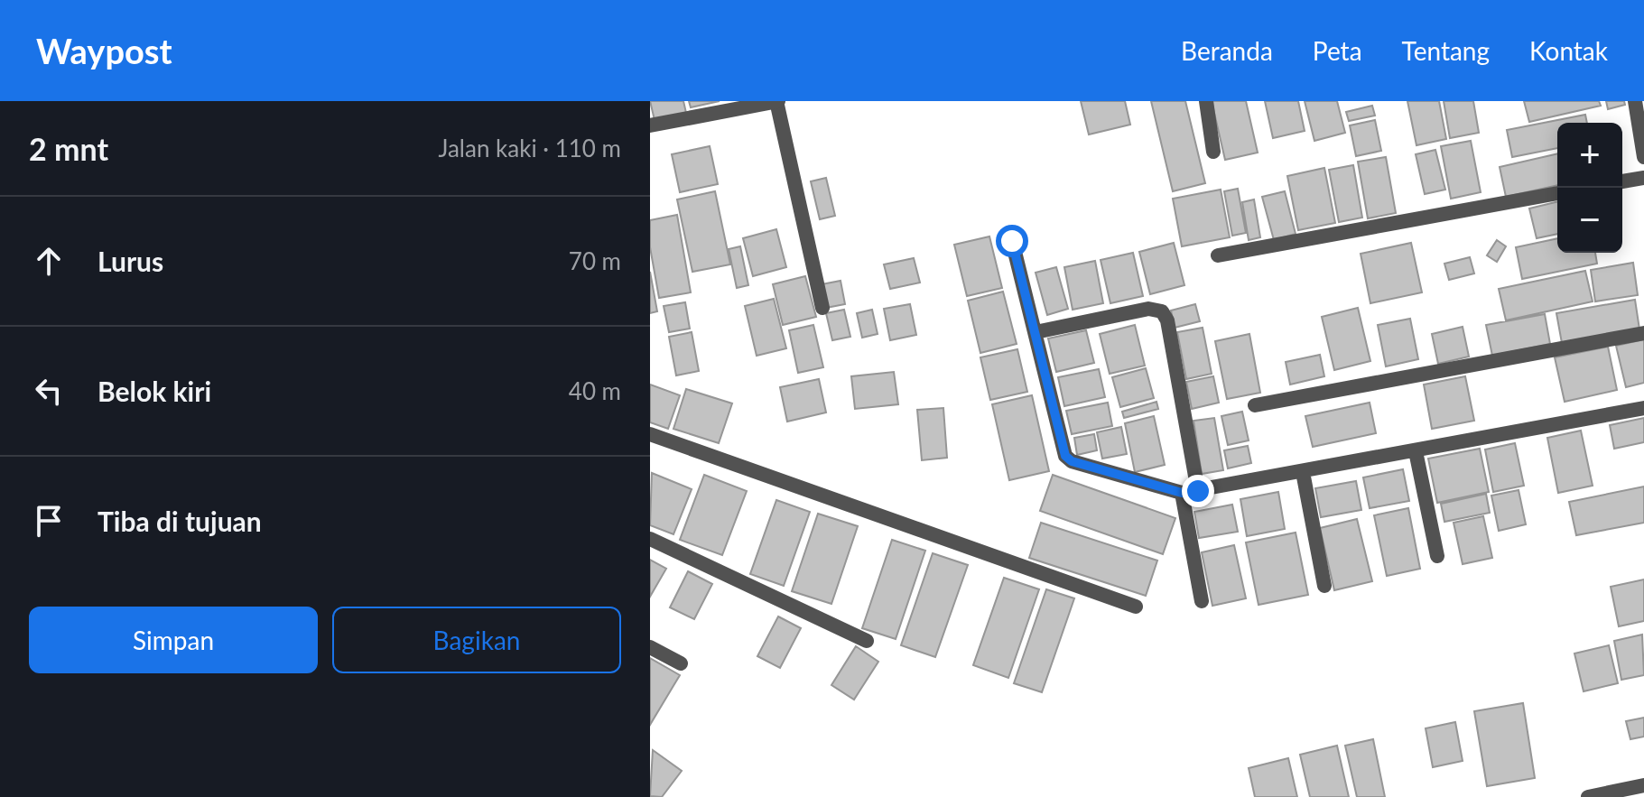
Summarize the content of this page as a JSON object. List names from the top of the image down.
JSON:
{
  "page": {
    "header": "Waypost",
    "nav": [
      "Beranda",
      "Peta",
      "Tentang",
      "Kontak"
    ],
    "heading": ["2 mnt", "Jalan kaki · 110 m"],
    "map_buttons": ["+", "−"],
    "list": [
      ["Lurus", "70 m"],
      ["Belok kiri", "40 m"],
      "Tiba di tujuan"
    ],
    "buttons": ["Simpan", "Bagikan"]
  }
}
